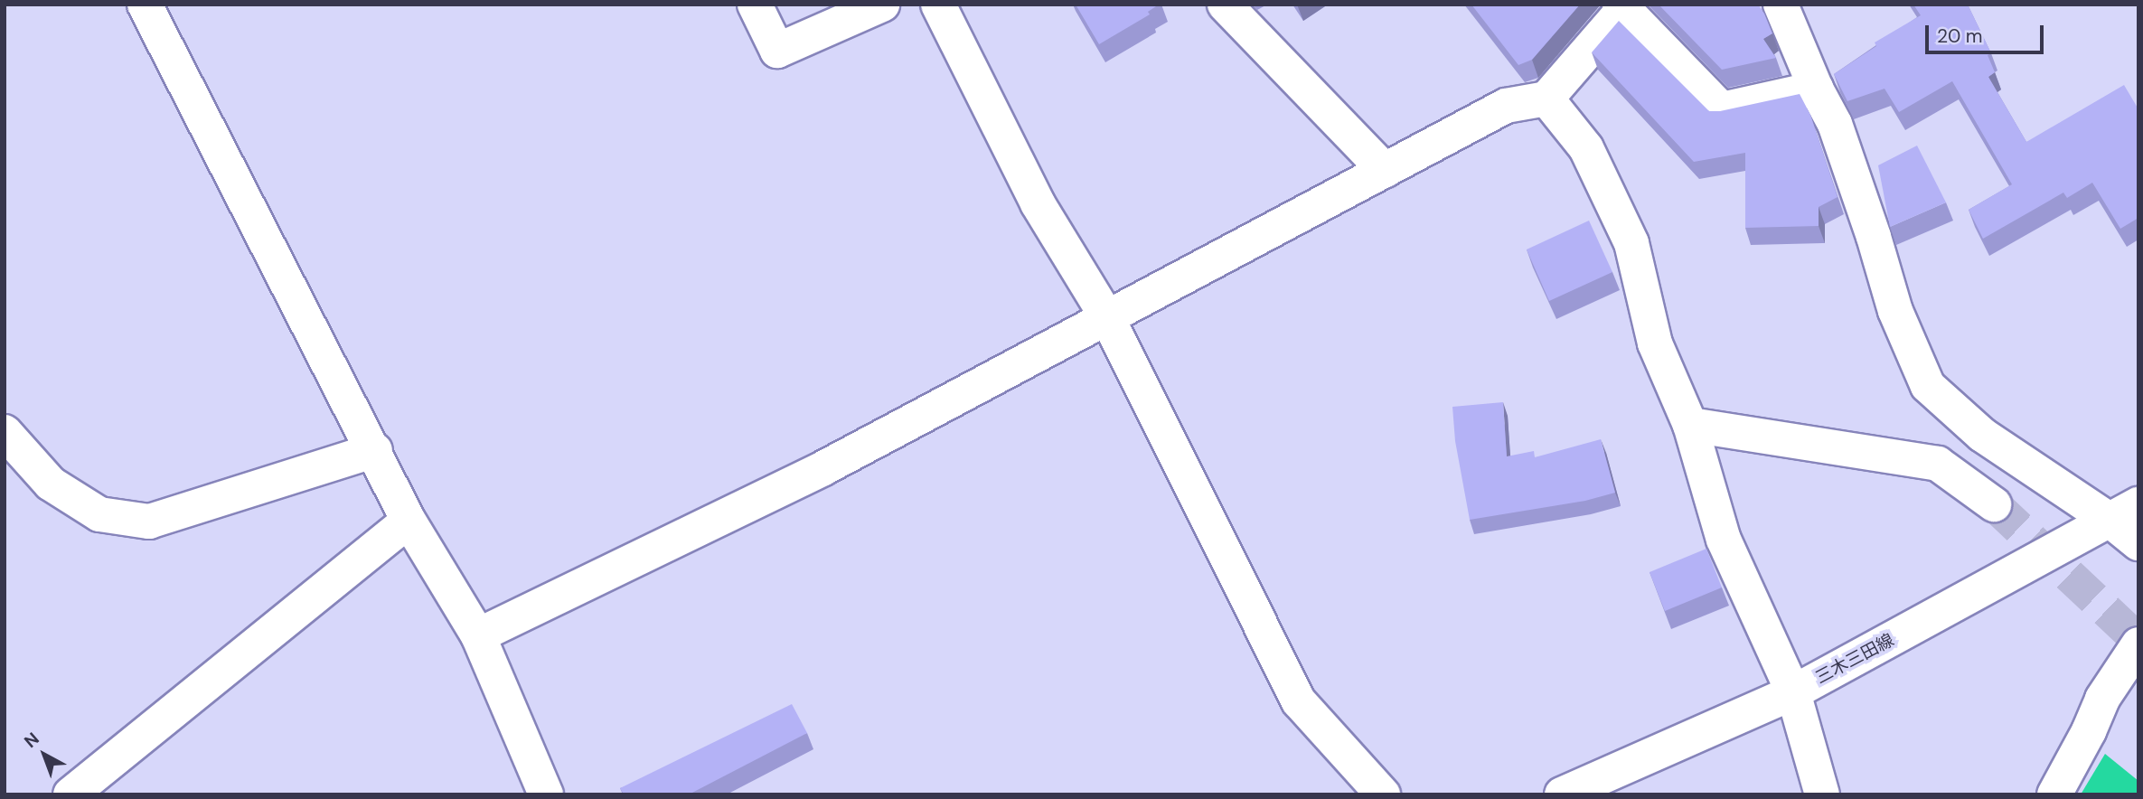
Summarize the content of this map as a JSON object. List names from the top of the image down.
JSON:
{
  "streets": {
    "street": ["三木三田線"]
  },
  "scale_bar": "20 m",
  "north": "top left"
}
